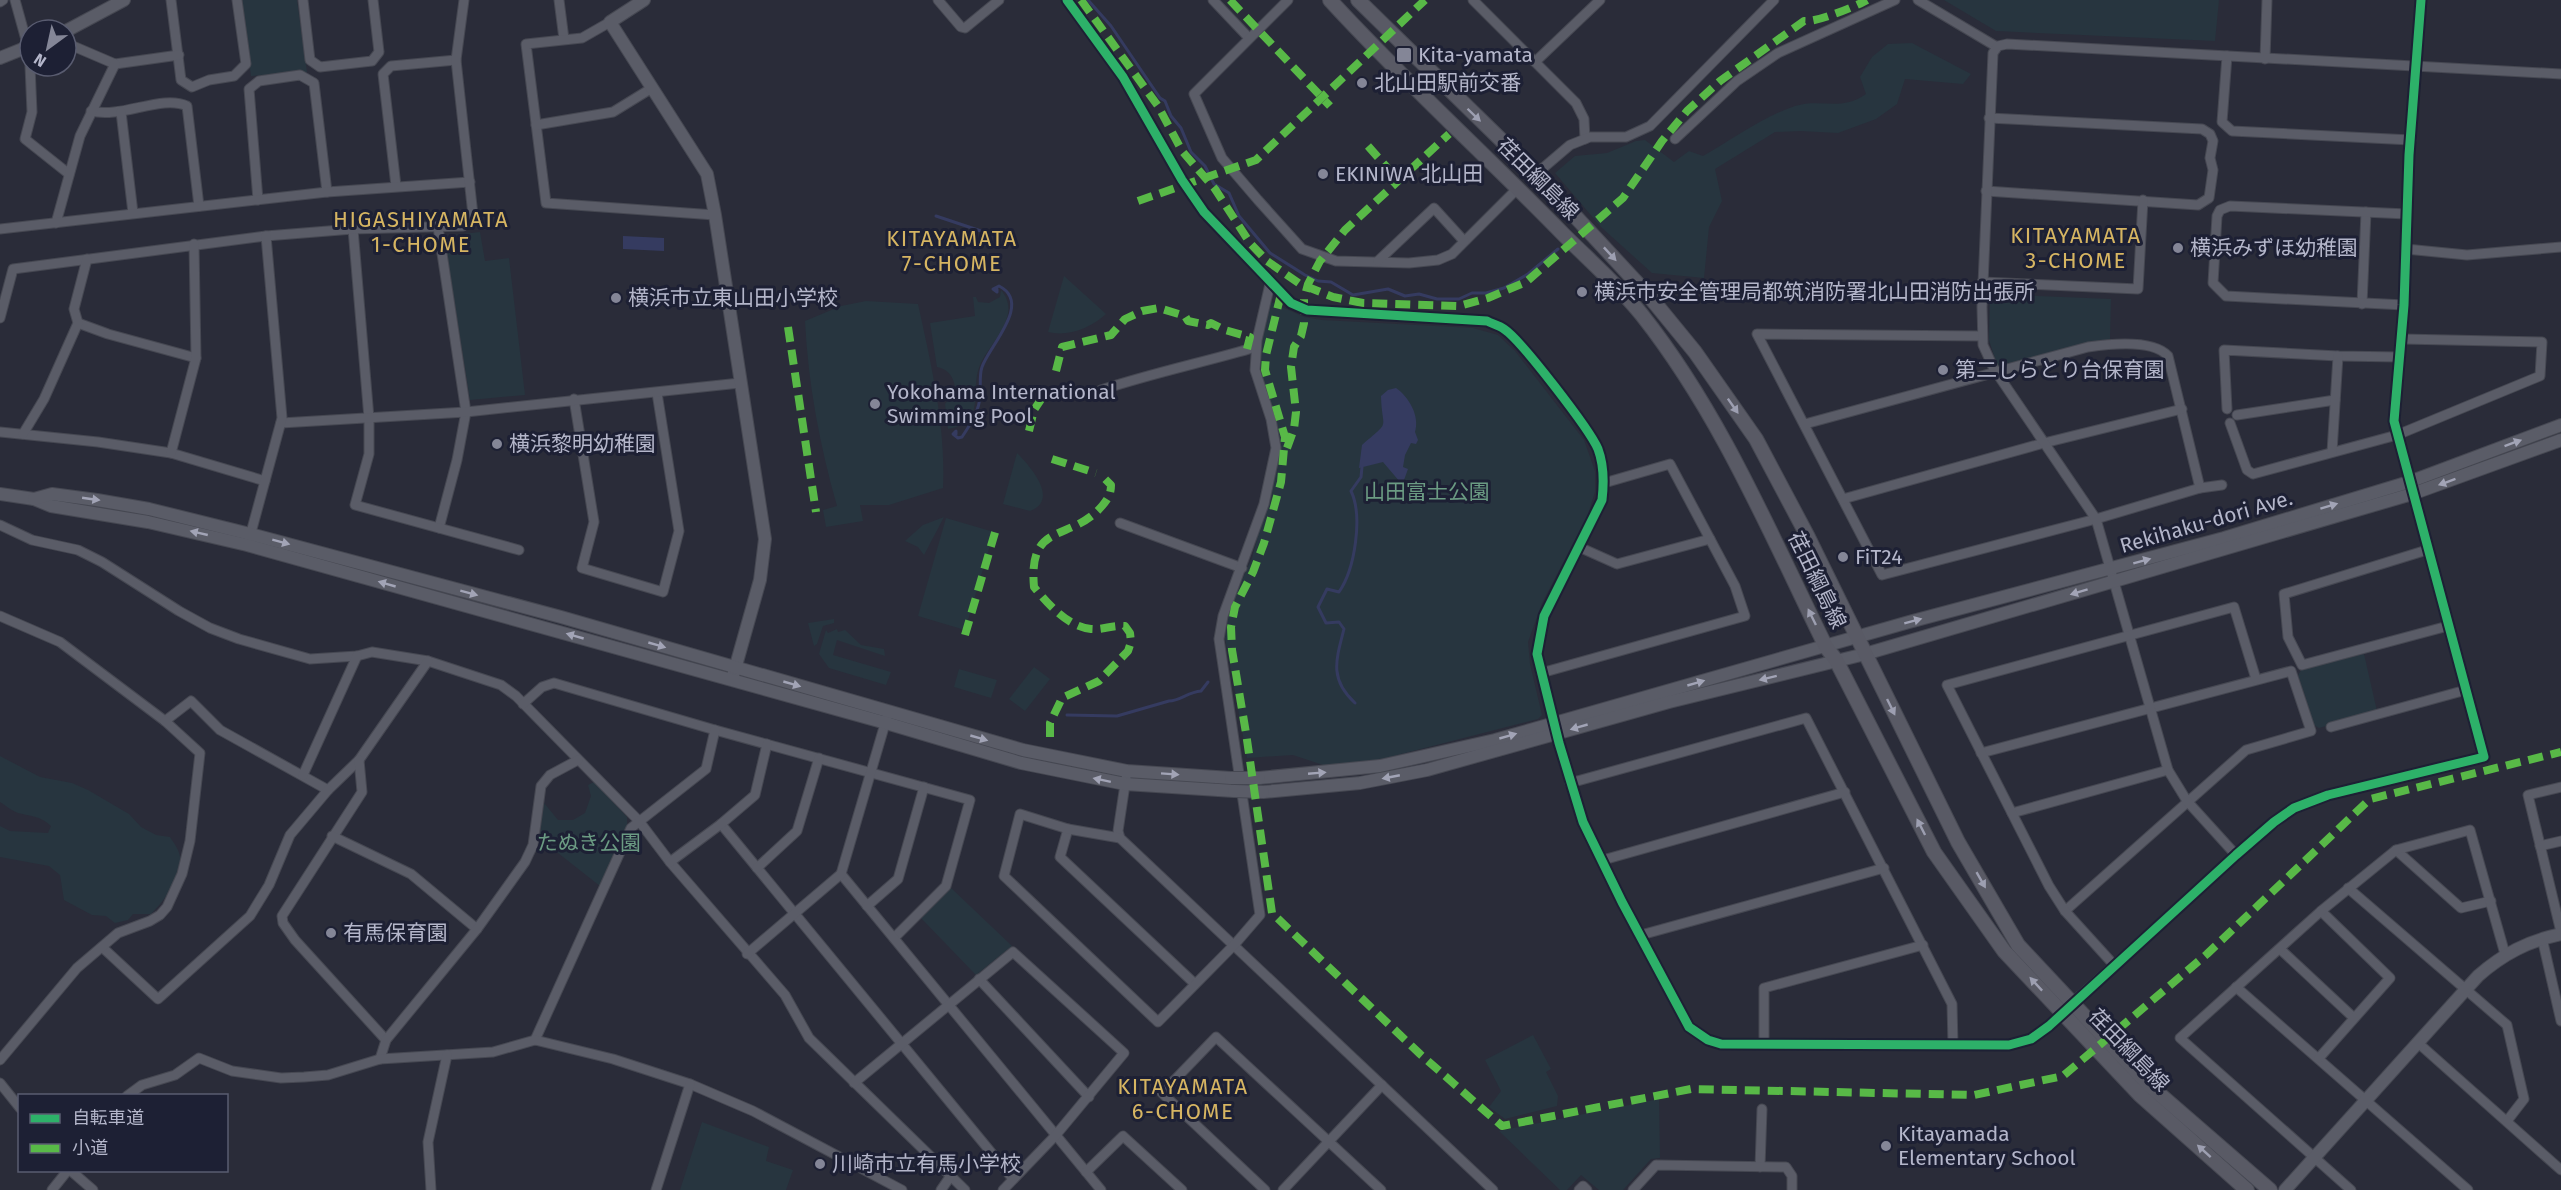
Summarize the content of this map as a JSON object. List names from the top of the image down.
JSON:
{
  "streets": {
    "main road": ["荏田綱島線"],
    "street": ["Rekihaku-dori Ave."]
  },
  "crossings": [
    ["荏田綱島線", "Rekihaku-dori Ave."]
  ],
  "districts": [
    "HIGASHIYAMATA 1-CHOME",
    "KITAYAMATA 3-CHOME",
    "KITAYAMATA 7-CHOME",
    "KITAYAMATA 6-CHOME"
  ],
  "parks": ["山田富士公園", "たぬき公園"],
  "places": {
    "transit": ["Kita-yamata"],
    "other": [
      "北山田駅前交番",
      "EKINIWA 北山田",
      "横浜みずほ幼稚園",
      "横浜市安全管理局都筑消防署北山田消防出張所",
      "横浜市立東山田小学校",
      "第二しらとり台保育園",
      "Yokohama International Swimming Pool",
      "横浜黎明幼稚園",
      "FiT24",
      "有馬保育園",
      "Kitayamada Elementary School",
      "川崎市立有馬小学校"
    ]
  },
  "legend": ["自転車道", "小道"],
  "north": "bottom left"
}
